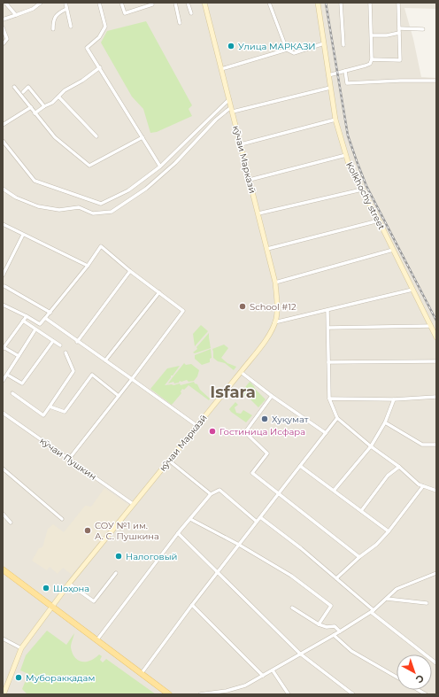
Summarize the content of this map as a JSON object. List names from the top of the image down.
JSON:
{
  "streets": {
    "main road": ["кӯчаи Марказӣ", "Kolkhochy street"],
    "street": ["кӯчаи Пушкин"]
  },
  "crossings": [
    ["кӯчаи Марказӣ", "кӯчаи Пушкин"]
  ],
  "districts": ["Isfara"],
  "places": [
    "Улица МАРКАЗИ",
    "School #12",
    "Хуқумат",
    "Гостиница Исфара",
    "СОУ №1 им. А. С. Пушкина",
    "Налоговый",
    "Шоҳона",
    "Муборакқадам"
  ],
  "north": "bottom right"
}
